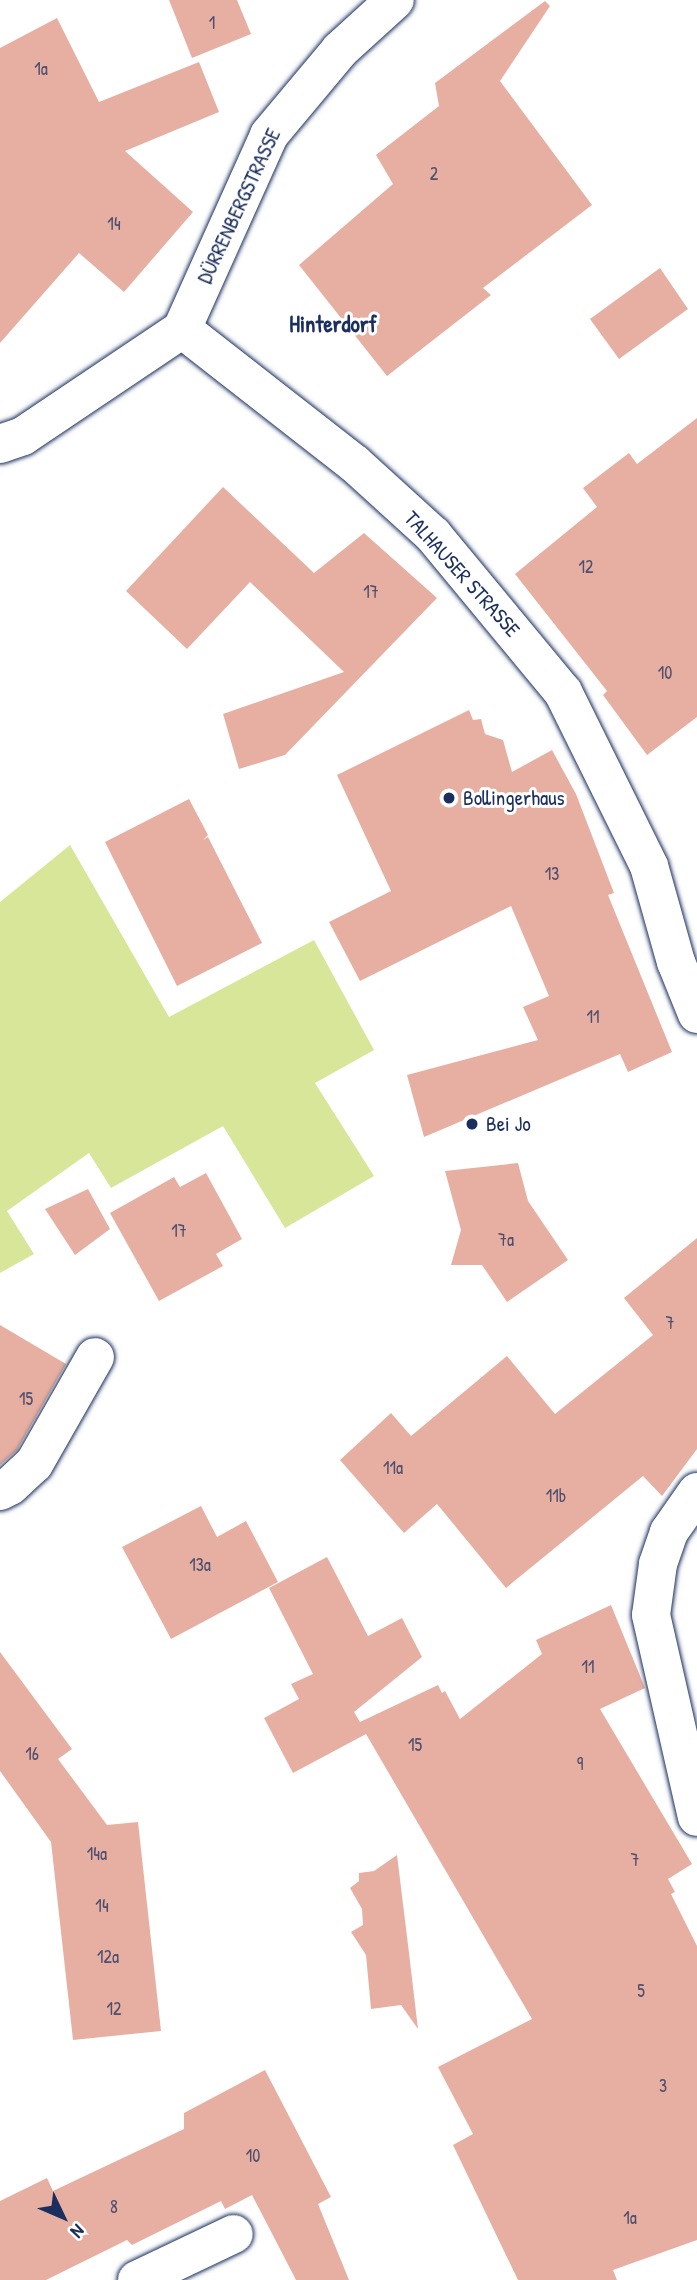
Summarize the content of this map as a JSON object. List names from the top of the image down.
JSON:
{
  "streets": {
    "street": ["DÜRRENBERGSTRASSE", "TALHAUSER STRASSE"]
  },
  "crossings": [
    ["DÜRRENBERGSTRASSE", "TALHAUSER STRASSE"]
  ],
  "districts": ["Hinterdorf"],
  "places": ["Bollingerhaus", "Bei Jo"],
  "house_numbers": [
    "1",
    "1a",
    "2",
    "14",
    "12",
    "17",
    "10",
    "13",
    "11",
    "17",
    "7a",
    "7",
    "15",
    "11a",
    "11b",
    "13a",
    "11",
    "15",
    "16",
    "9",
    "14a",
    "7",
    "14",
    "12a",
    "5",
    "12",
    "3",
    "10",
    "8",
    "1a"
  ],
  "north": "bottom right"
}
